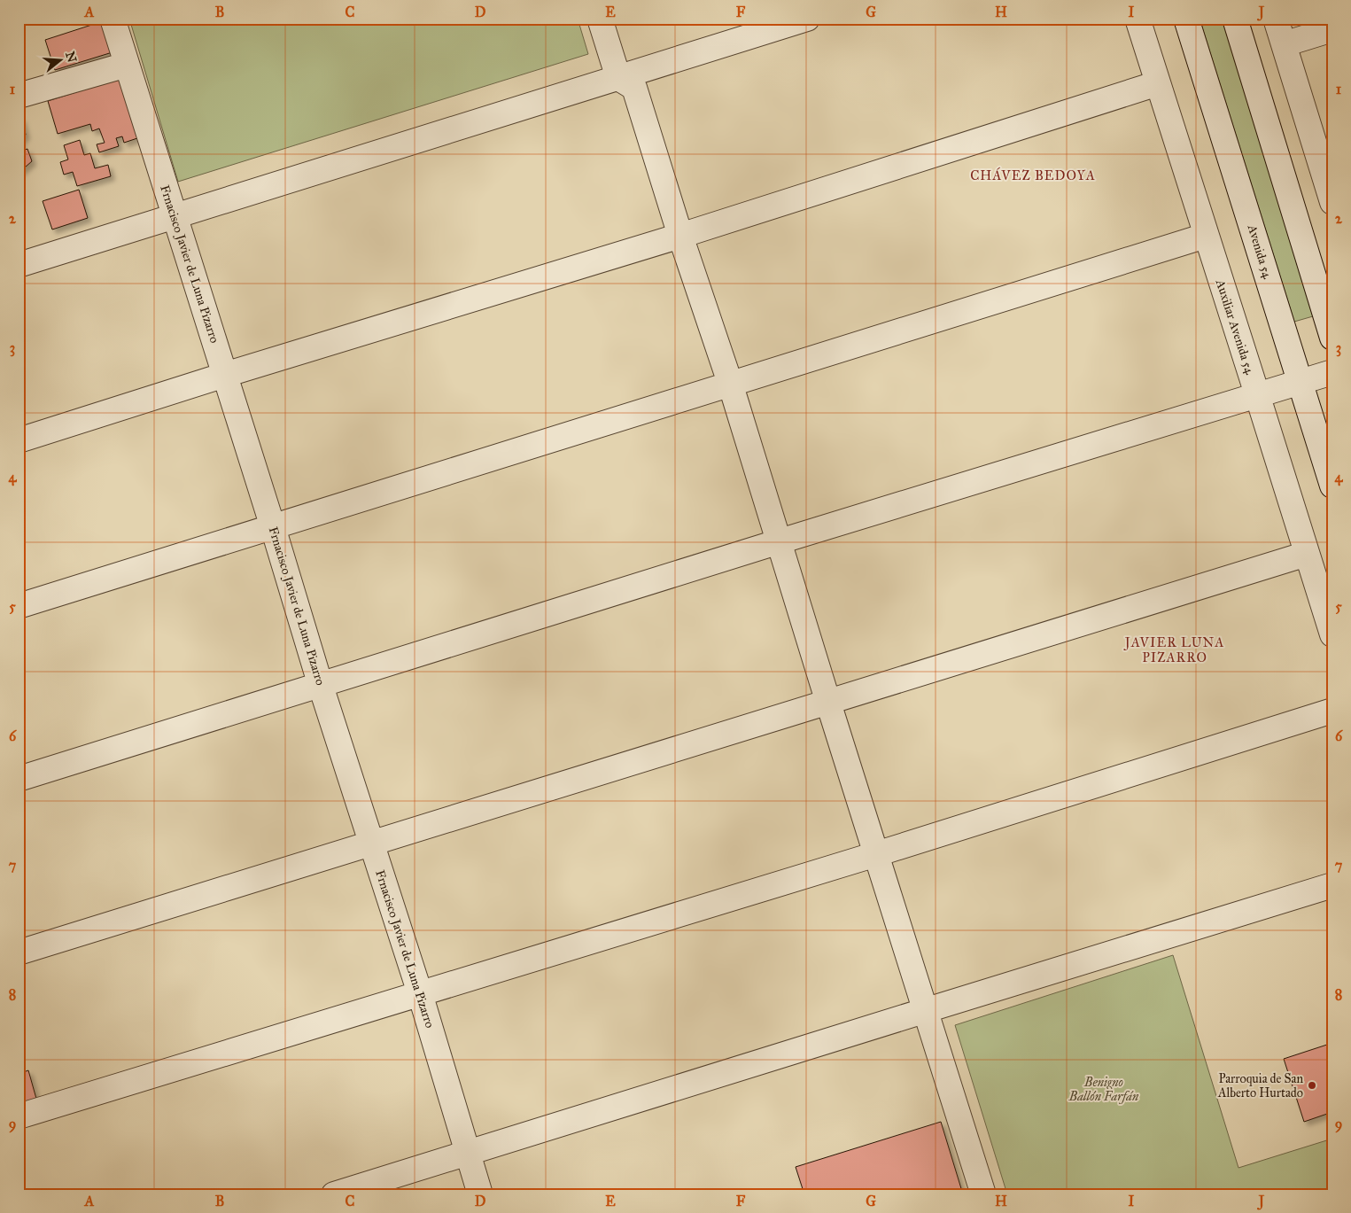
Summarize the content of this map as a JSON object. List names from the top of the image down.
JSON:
{
  "streets": {
    "street": ["Avenida 54", "Frnacisco Javier de Luna Pizarro", "Auxiliar Avenida 54"]
  },
  "districts": ["CHÁVEZ BEDOYA", "JAVIER LUNA PIZARRO"],
  "parks": ["Benigno Ballón Farfán"],
  "places": ["Parroquia de San Alberto Hurtado"],
  "north": "right",
  "grid": {
    "columns": [
      "A",
      "B",
      "C",
      "D",
      "E",
      "F",
      "G",
      "H",
      "I",
      "J"
    ],
    "rows": [
      "1",
      "2",
      "3",
      "4",
      "5",
      "6",
      "7",
      "8",
      "9"
    ]
  }
}
